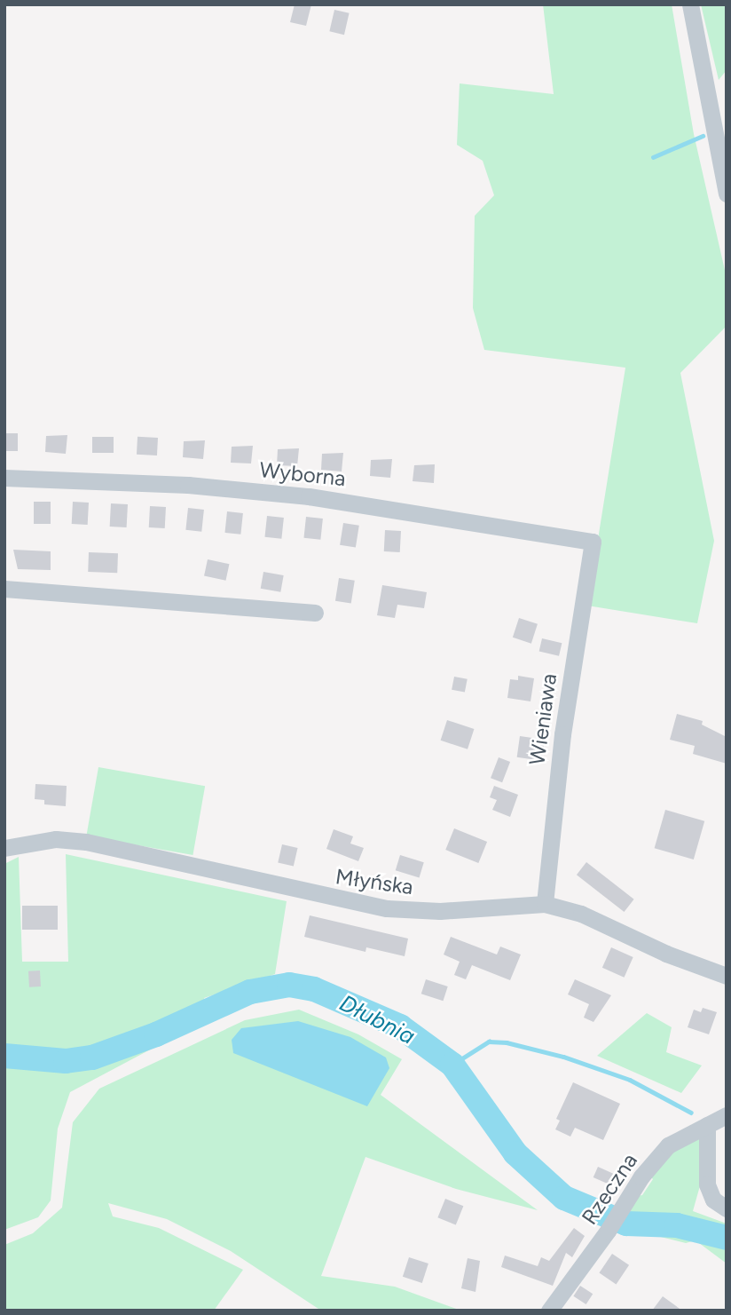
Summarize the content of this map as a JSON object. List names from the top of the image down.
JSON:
{
  "streets": {
    "street": [
      "Wyborna",
      "Wieniawa",
      "Młyńska",
      "Rzeczna"
    ]
  },
  "crossings": [
    ["Wyborna", "Wieniawa"],
    ["Wieniawa", "Młyńska"]
  ],
  "water": ["Dłubnia"]
}
